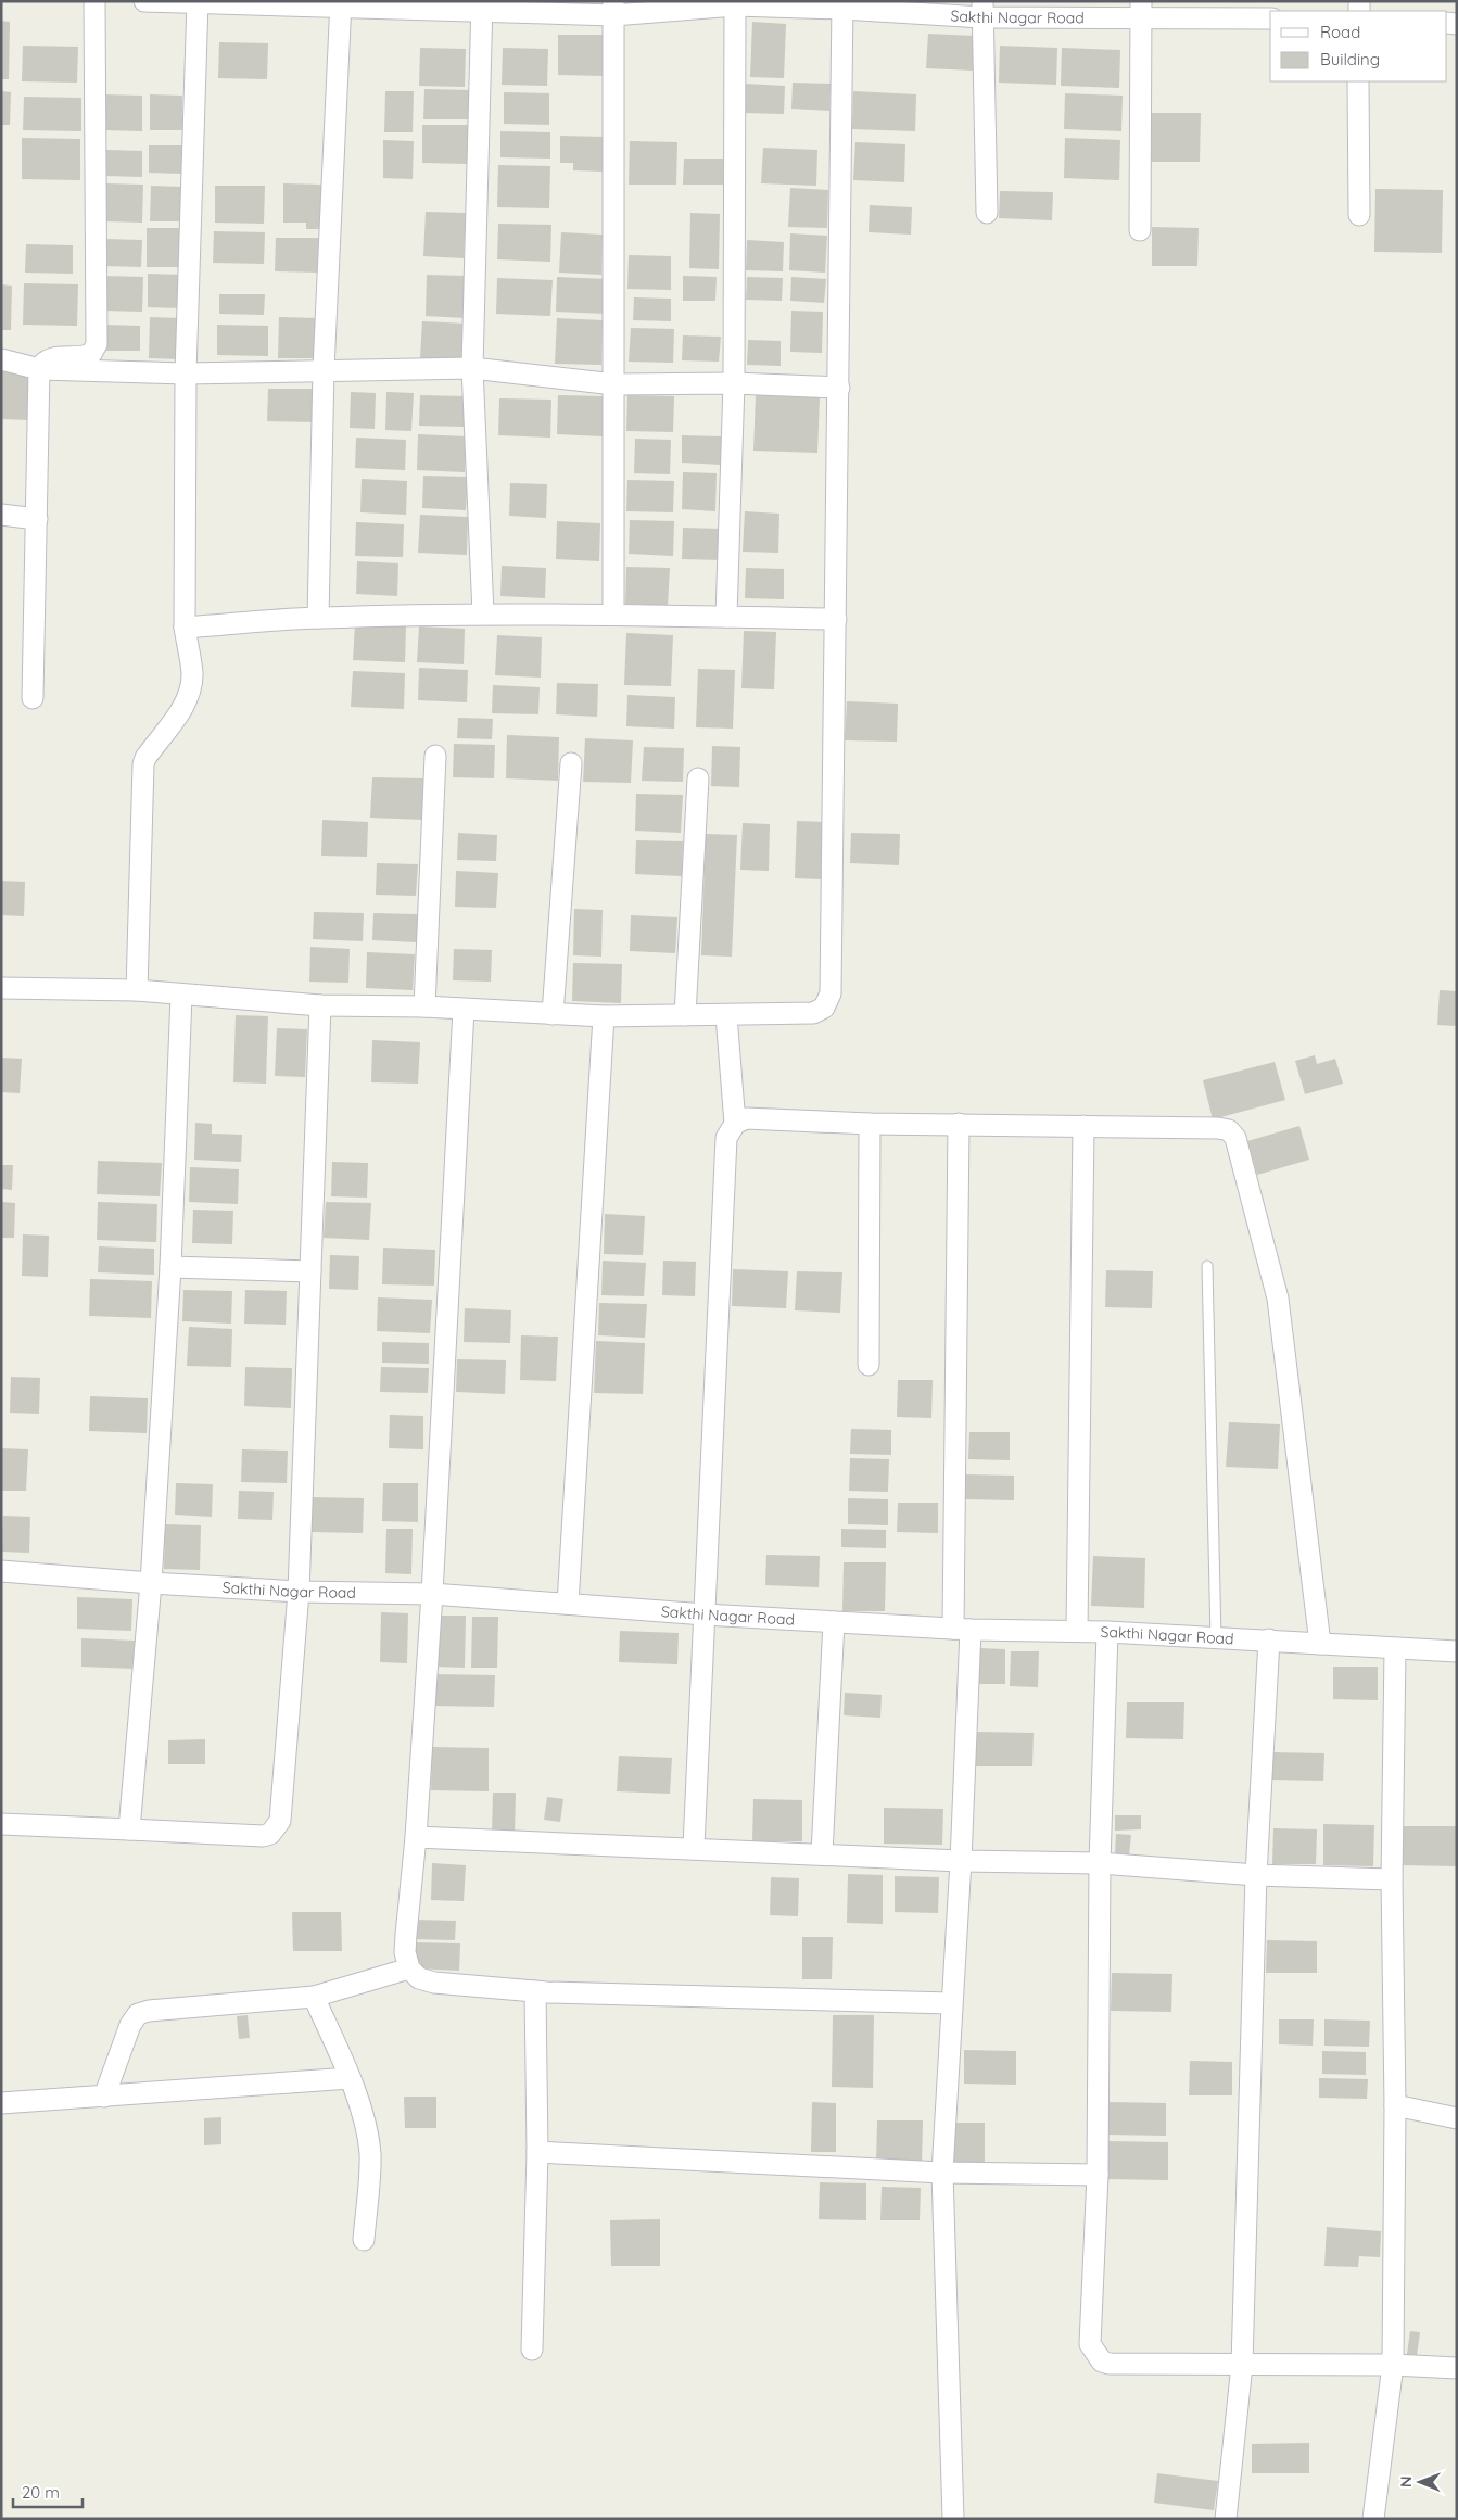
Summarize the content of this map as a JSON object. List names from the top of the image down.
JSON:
{
  "streets": {
    "street": ["Sakthi Nagar Road"]
  },
  "legend": ["Road", "Building"],
  "scale_bar": "20 m",
  "north": "left"
}
